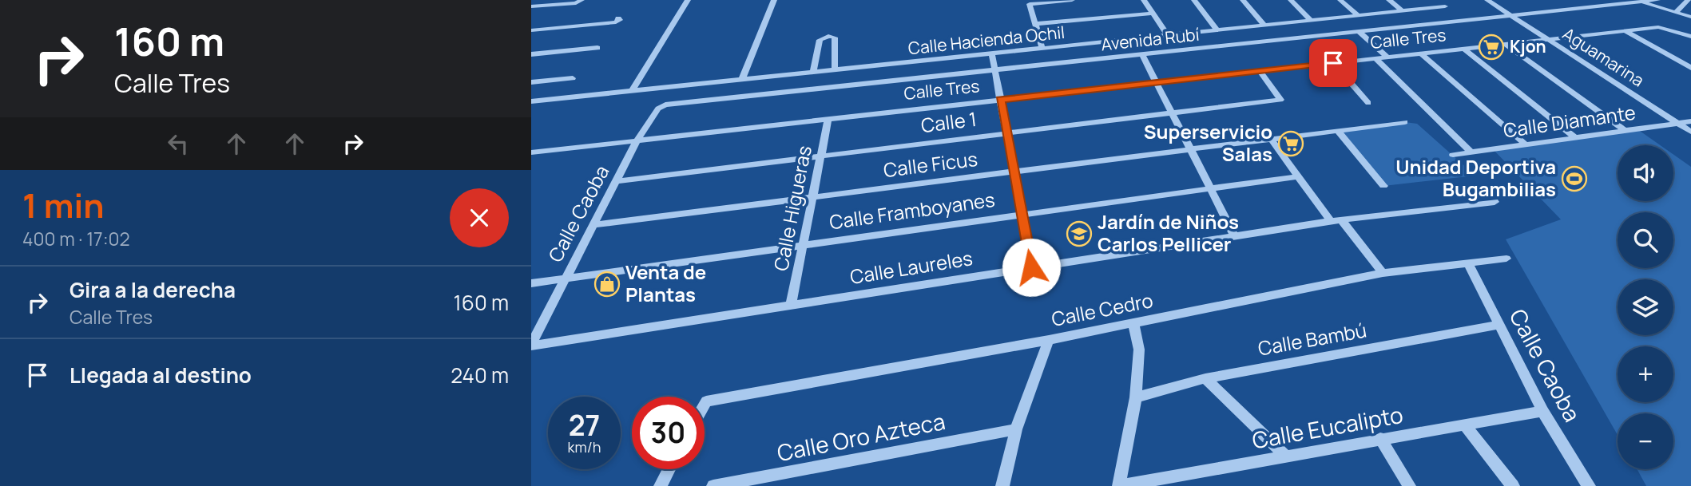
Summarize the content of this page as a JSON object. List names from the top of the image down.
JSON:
{
  "streets": {
    "street": [
      "Calle Tres",
      "Avenida Rubí",
      "Calle Hacienda Ochil",
      "Aguamarina",
      "Calle Diamante",
      "Calle 1",
      "Calle Ficus",
      "Calle Higueras",
      "Calle Framboyanes",
      "Calle Caoba",
      "Calle Laureles",
      "Calle Cedro",
      "Calle Bambú",
      "Calle Eucalipto",
      "Calle Oro Azteca"
    ]
  },
  "crossings": [
    ["Calle Tres", "Aguamarina"],
    ["Calle Tres", "Calle 1"],
    ["Calle Tres", "Calle Higueras"],
    ["Calle Tres", "Calle Caoba"],
    ["Avenida Rubí", "Aguamarina"],
    ["Avenida Rubí", "Calle Caoba"],
    ["Aguamarina", "Calle Diamante"],
    ["Calle 1", "Calle Higueras"],
    ["Calle 1", "Calle Caoba"],
    ["Calle Ficus", "Calle Higueras"],
    ["Calle Ficus", "Calle Caoba"],
    ["Calle Higueras", "Calle Framboyanes"],
    ["Calle Higueras", "Calle Laureles"],
    ["Calle Framboyanes", "Calle Caoba"],
    ["Calle Caoba", "Calle Laureles"],
    ["Calle Caoba", "Calle Cedro"],
    ["Calle Caoba", "Calle Bambú"],
    ["Calle Caoba", "Calle Eucalipto"]
  ],
  "places": {
    "supermarket": ["Kjon", "Superservicio Salas"],
    "sports": ["Unidad Deportiva Bugambilias"],
    "school or university": ["Jardín de Niños Carlos Pellicer"],
    "shop": ["Venta de Plantas"]
  },
  "page": {
    "turn": ["160 m", "Calle Tres"],
    "map_buttons": ["+", "−"],
    "heading": ["1 min", "400 m · 17:02"],
    "list": [
      {
        "name": "Gira a la derecha",
        "note": "Calle Tres",
        "value": "160 m"
      },
      {
        "name": "Llegada al destino",
        "value": "240 m"
      }
    ],
    "speed": "27 km/h",
    "limit": "30"
  }
}
